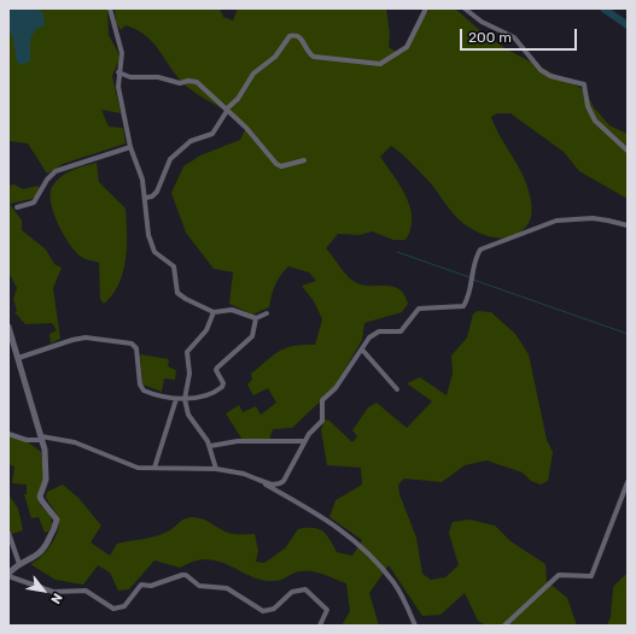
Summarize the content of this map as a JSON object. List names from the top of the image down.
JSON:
{
  "scale_bar": "200 m",
  "north": "bottom right"
}
